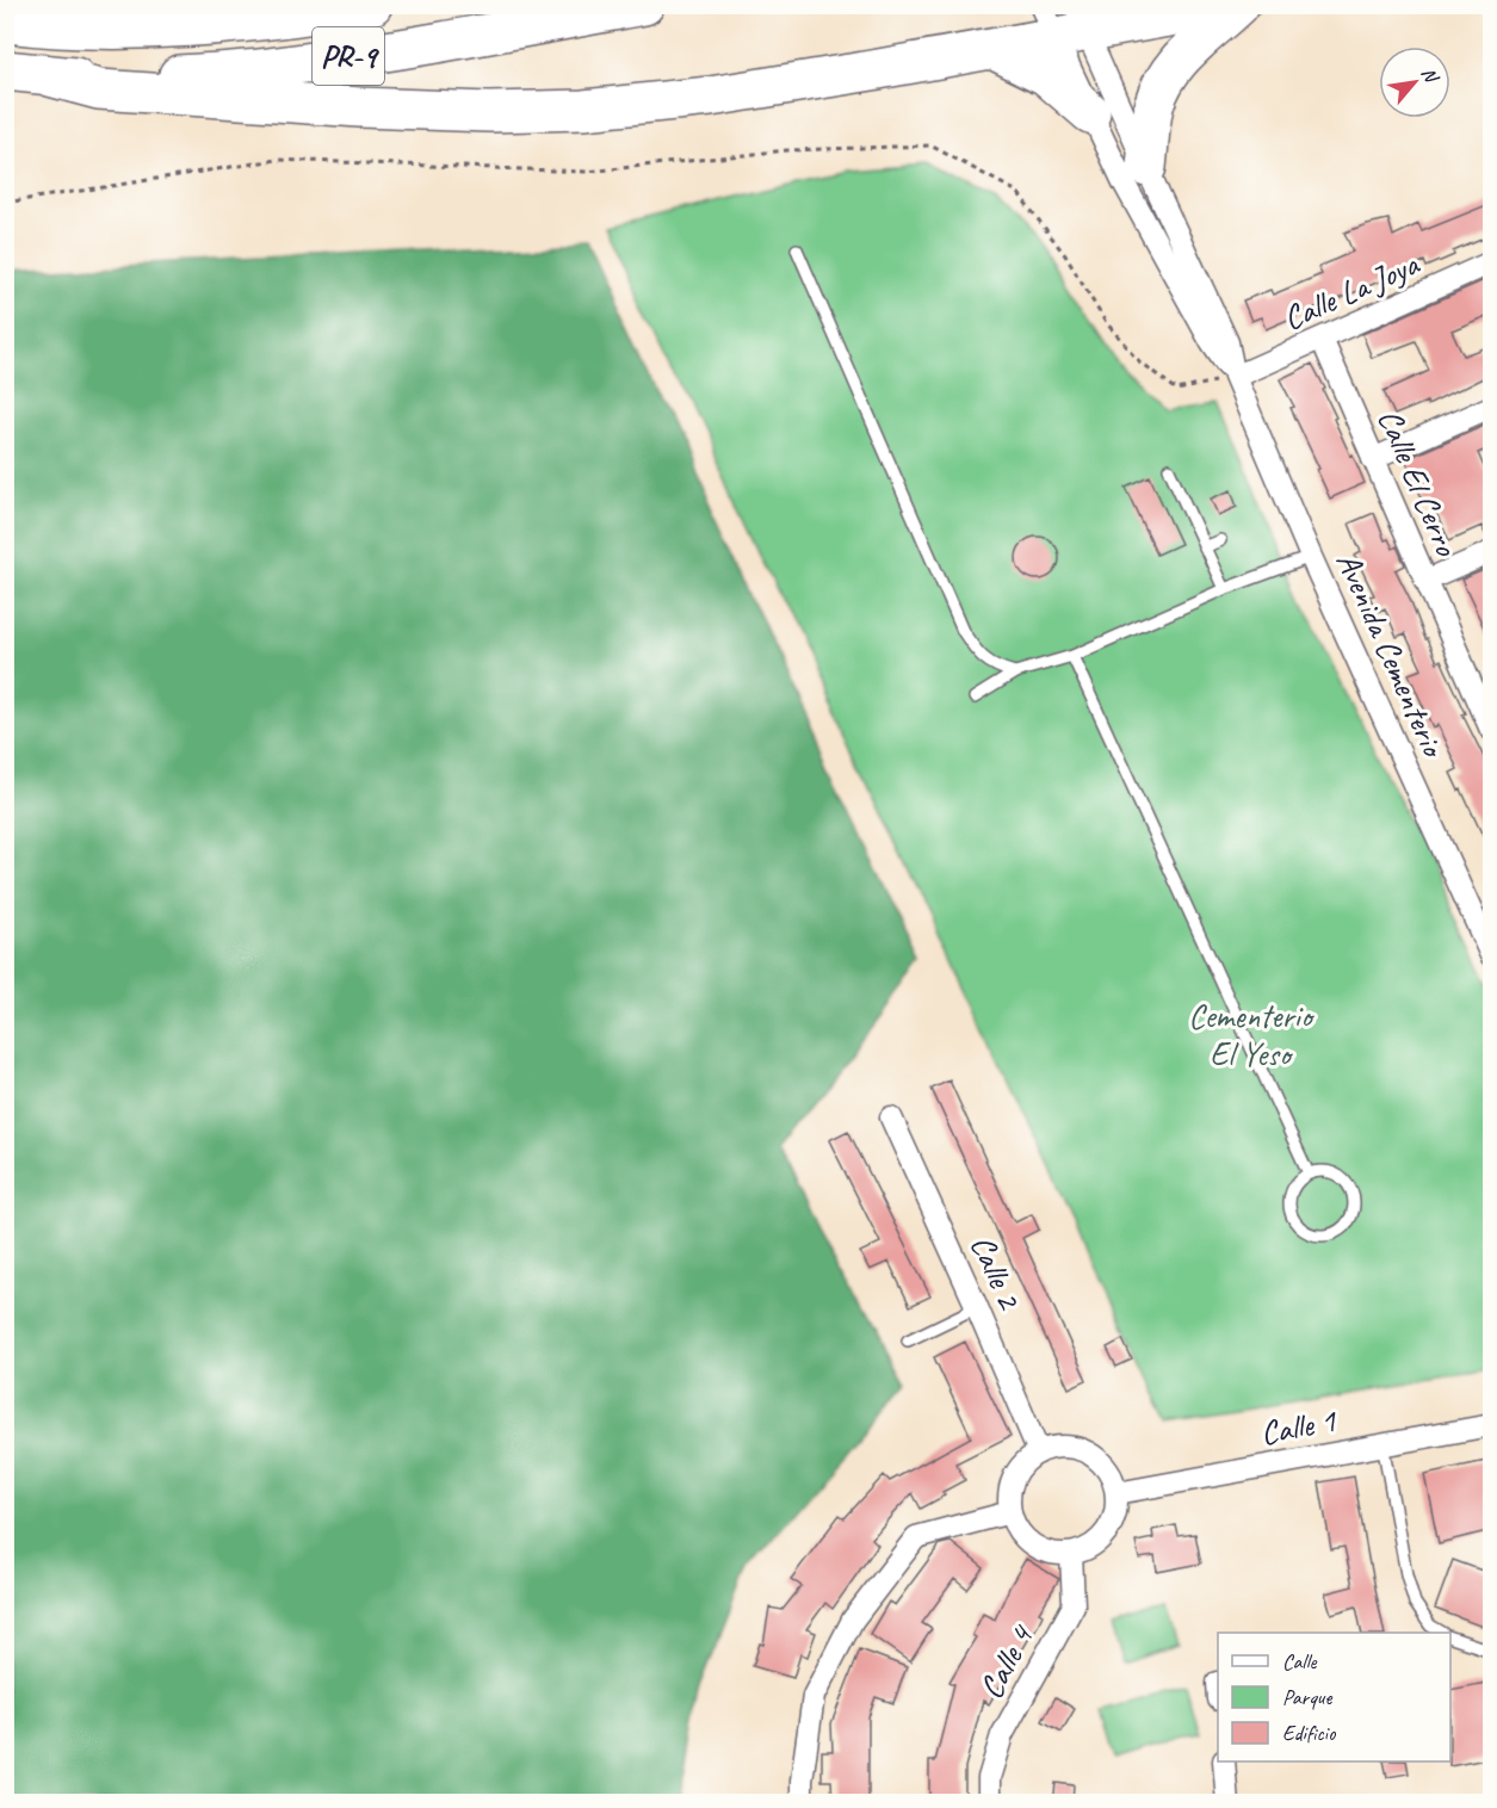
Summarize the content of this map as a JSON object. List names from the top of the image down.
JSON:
{
  "streets": {
    "highway": ["PR-9"],
    "street": [
      "Calle La Joya",
      "Calle El Cerro",
      "Avenida Cementerio",
      "Calle 2",
      "Calle 1",
      "Calle 4"
    ]
  },
  "crossings": [
    ["Calle La Joya", "Calle El Cerro"],
    ["Calle La Joya", "Avenida Cementerio"],
    ["Calle 2", "Calle 1"],
    ["Calle 2", "Calle 4"],
    ["Calle 1", "Calle 4"]
  ],
  "parks": ["Cementerio El Yeso"],
  "legend": ["Calle", "Parque", "Edificio"],
  "north": "top right"
}
